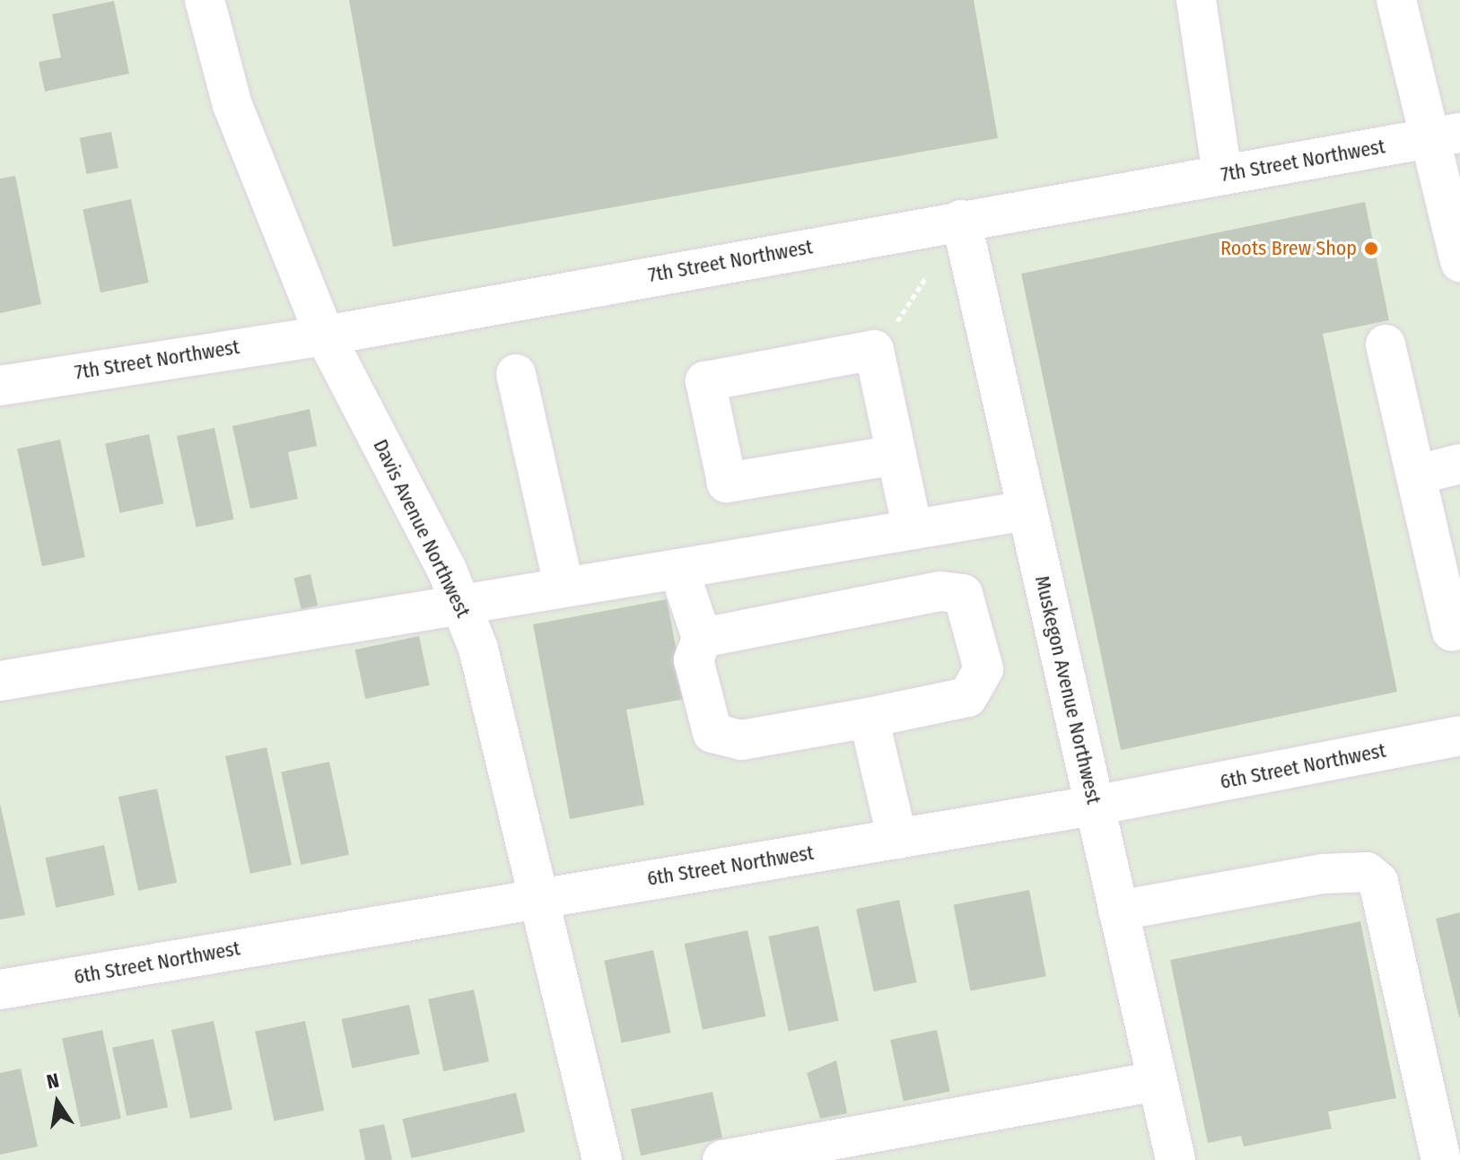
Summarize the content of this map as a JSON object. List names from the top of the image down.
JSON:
{
  "streets": {
    "street": [
      "7th Street Northwest",
      "Davis Avenue Northwest",
      "Muskegon Avenue Northwest",
      "6th Street Northwest"
    ]
  },
  "crossings": [
    ["7th Street Northwest", "Davis Avenue Northwest"],
    ["7th Street Northwest", "Muskegon Avenue Northwest"],
    ["Davis Avenue Northwest", "6th Street Northwest"],
    ["Muskegon Avenue Northwest", "6th Street Northwest"]
  ],
  "places": ["Roots Brew Shop"],
  "north": "top"
}
